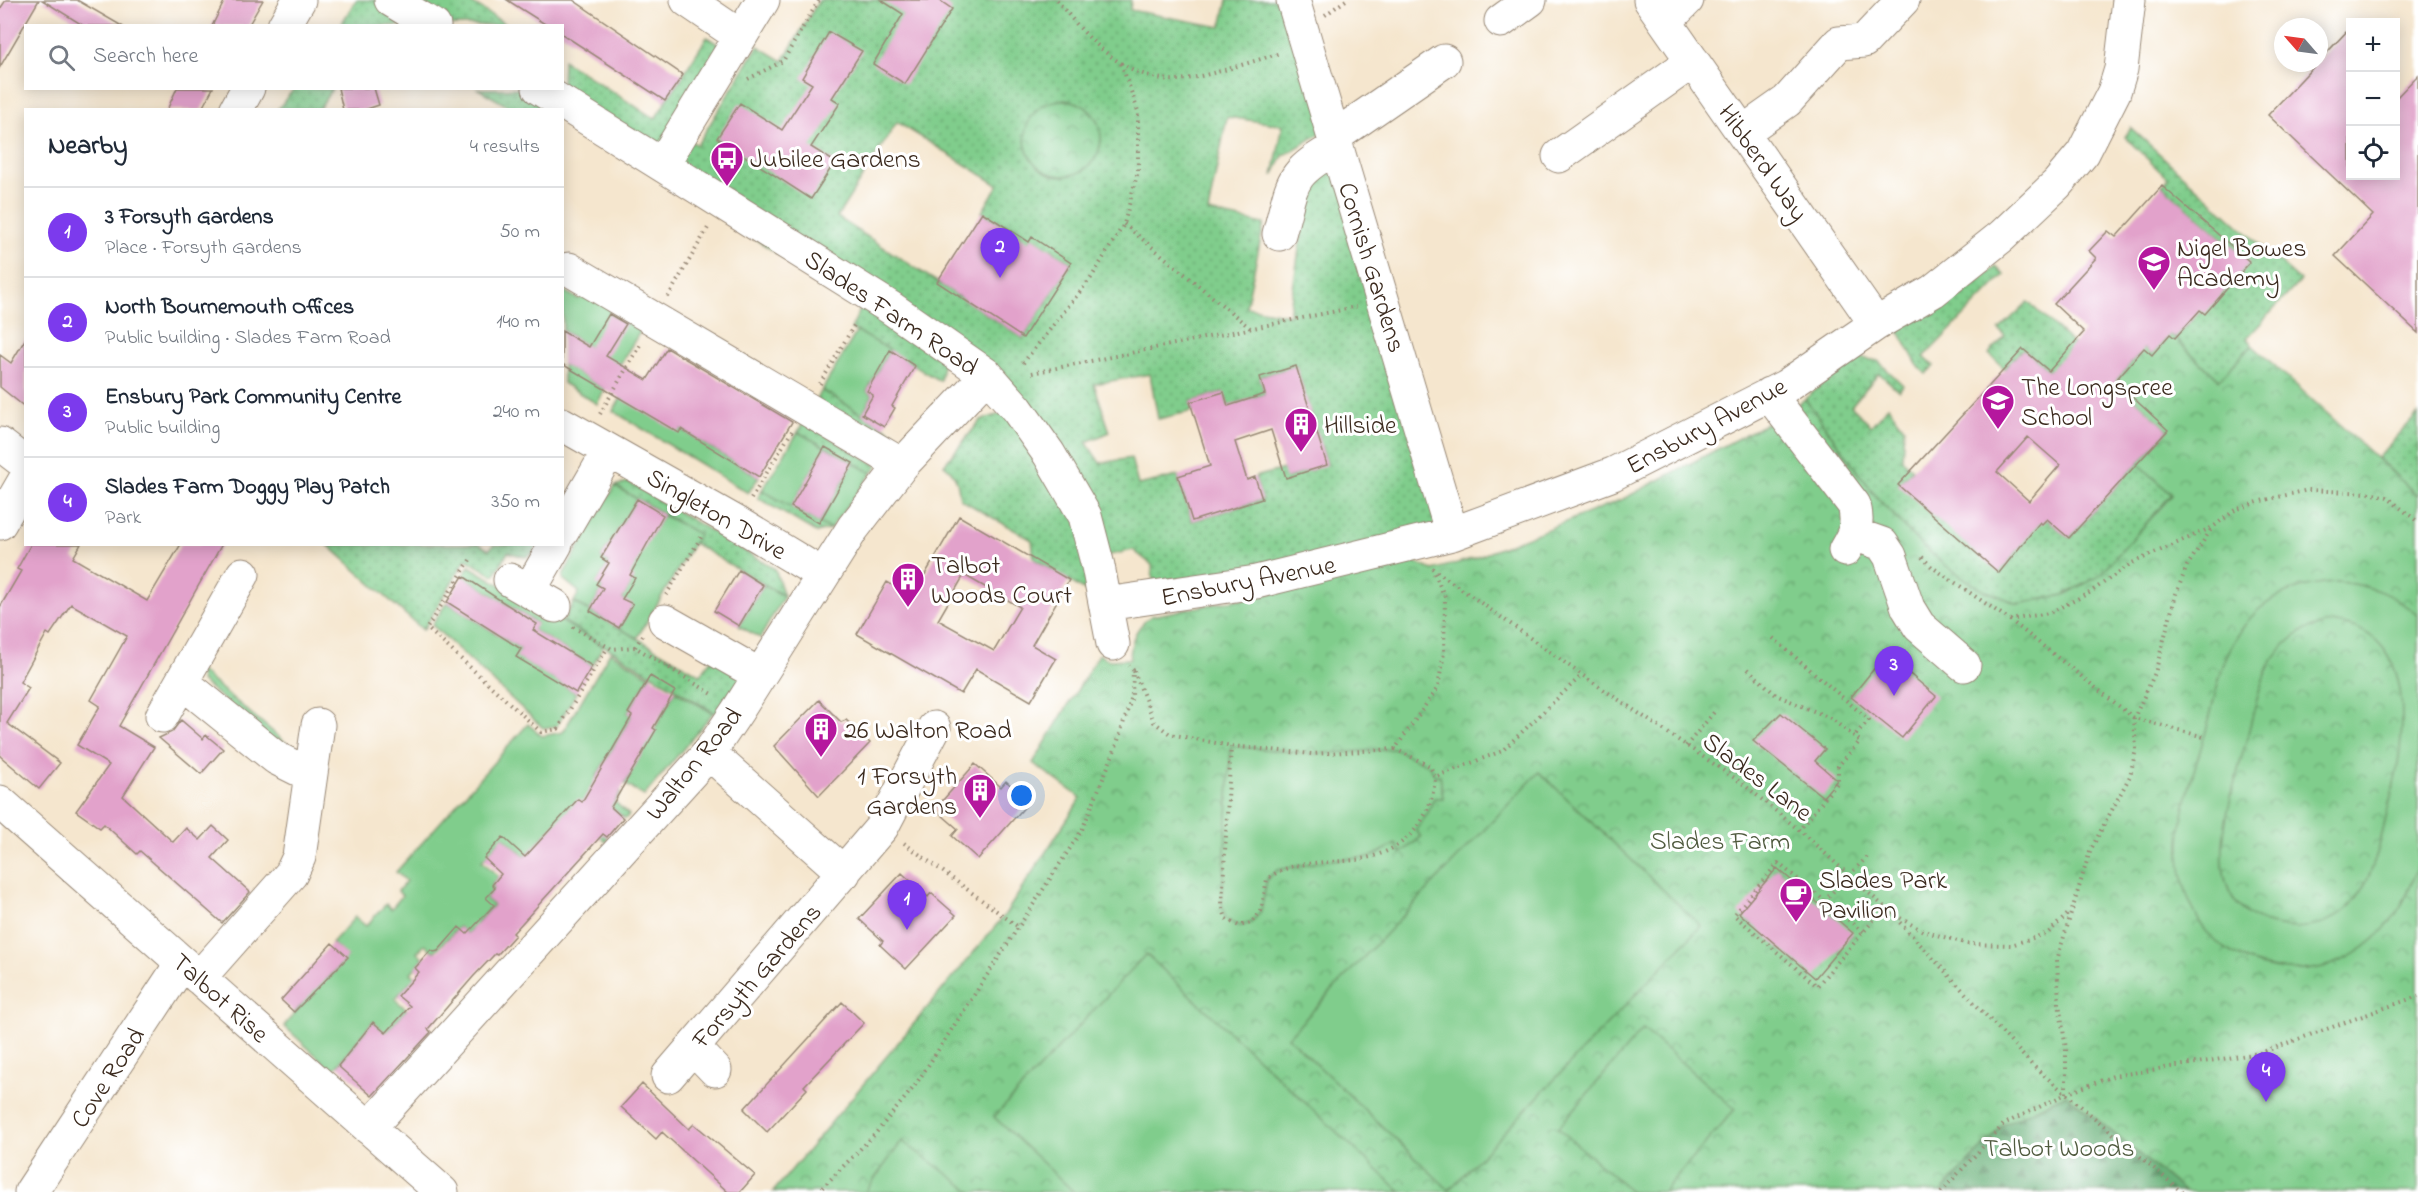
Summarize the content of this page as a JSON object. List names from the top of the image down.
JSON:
{
  "streets": {
    "street": [
      "Hibberd Way",
      "Cornish Gardens",
      "Slades Farm Road",
      "Ensbury Avenue",
      "Singleton Drive",
      "Walton Road",
      "Forsyth Gardens",
      "Talbot Rise",
      "Cove Road"
    ],
    "path": ["Slades Lane"]
  },
  "crossings": [
    ["Hibberd Way", "Ensbury Avenue"],
    ["Cornish Gardens", "Ensbury Avenue"],
    ["Slades Farm Road", "Ensbury Avenue"],
    ["Slades Farm Road", "Walton Road"],
    ["Ensbury Avenue", "Slades Lane"],
    ["Singleton Drive", "Walton Road"],
    ["Walton Road", "Talbot Rise"],
    ["Talbot Rise", "Cove Road"]
  ],
  "parks": ["Slades Farm", "Talbot Woods"],
  "places": {
    "bus stop": ["Jubilee Gardens"],
    "school or university": ["Nigel Bowes Academy", "The Longspree School"],
    "building": [
      "Hillside",
      "Talbot Woods Court",
      "26 Walton Road",
      "1 Forsyth Gardens"
    ],
    "cafe": ["Slades Park Pavilion"]
  },
  "north": "top left",
  "page": {
    "map_buttons": ["+", "−"],
    "search": "Search here",
    "heading": ["Nearby", "4 results"],
    "list": [
      {
        "mark": "1",
        "name": "3 Forsyth Gardens",
        "note": "Place · Forsyth Gardens",
        "value": "50 m"
      },
      {
        "mark": "2",
        "name": "North Bournemouth Offices",
        "note": "Public building · Slades Farm Road",
        "value": "140 m"
      },
      {
        "mark": "3",
        "name": "Ensbury Park Community Centre",
        "note": "Public building",
        "value": "240 m"
      },
      {
        "mark": "4",
        "name": "Slades Farm Doggy Play Patch",
        "note": "Park",
        "value": "350 m"
      }
    ],
    "pins": [
      "2",
      "3",
      "1",
      "4"
    ]
  }
}
